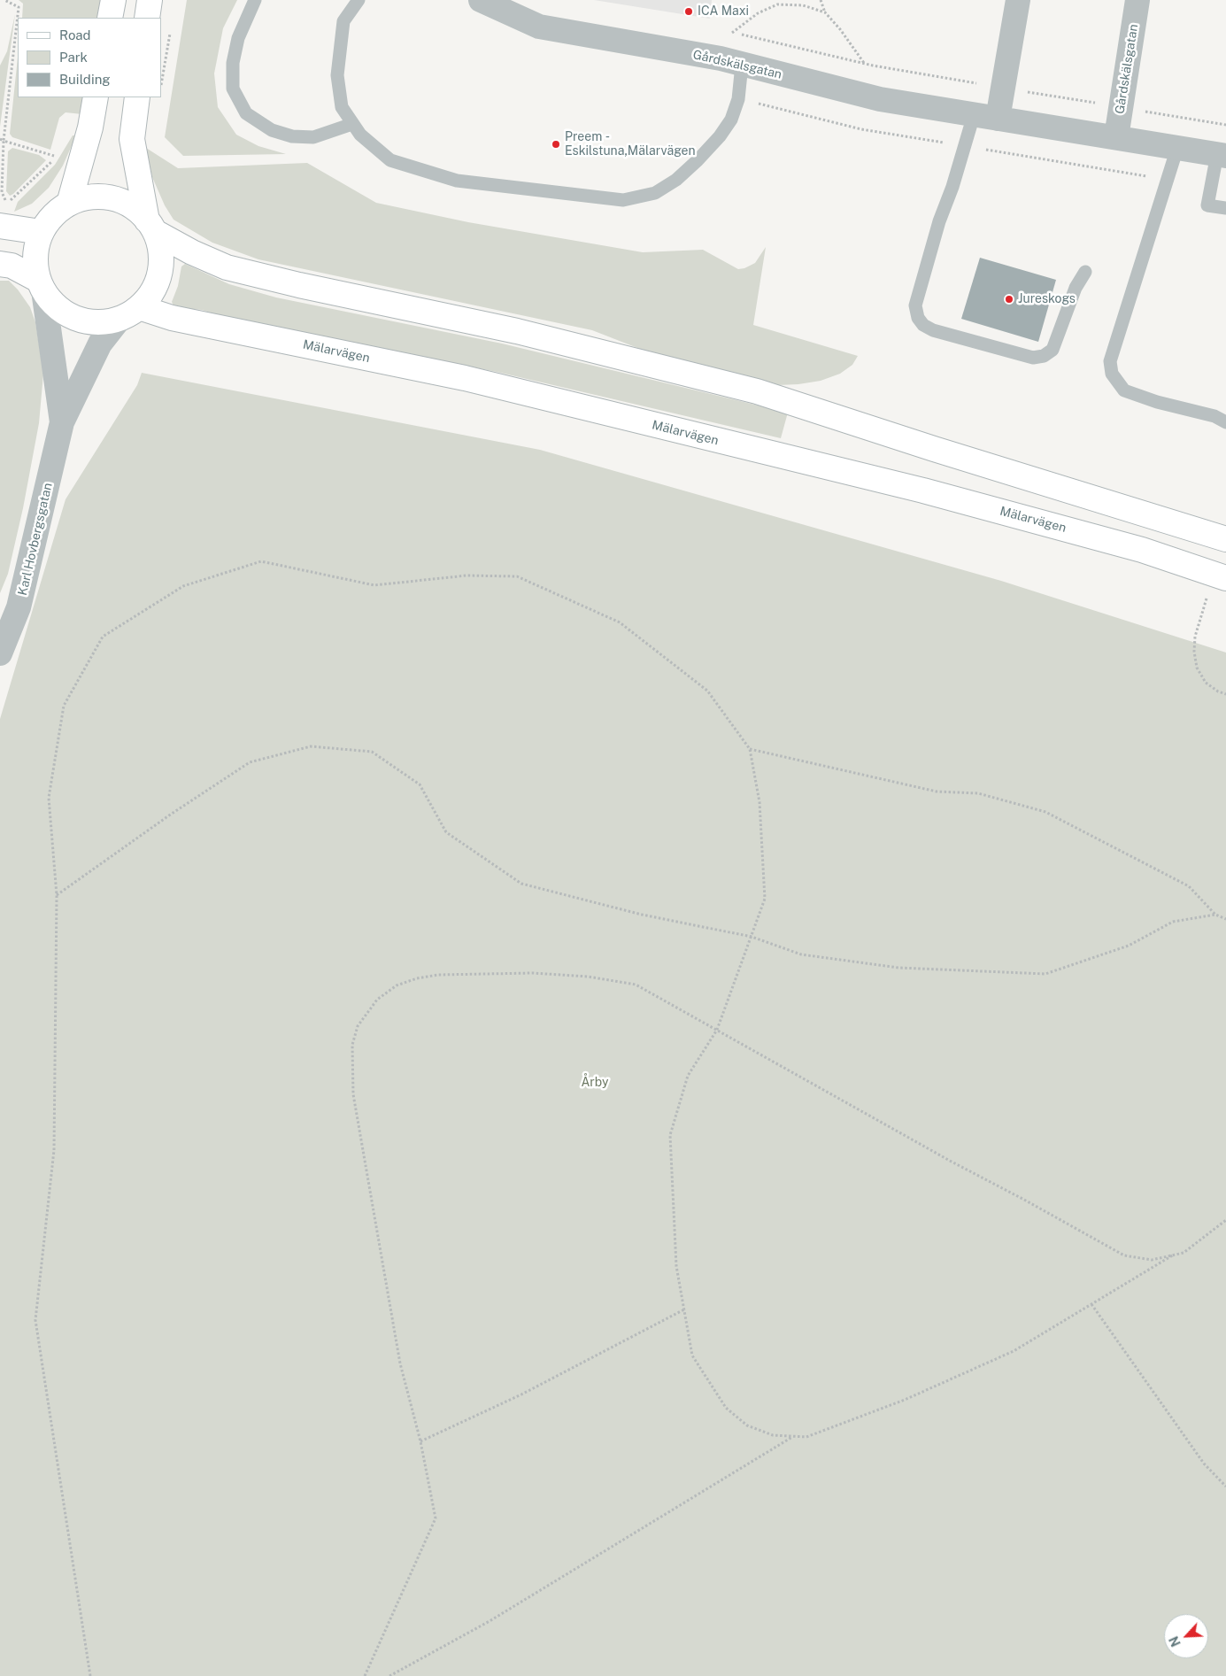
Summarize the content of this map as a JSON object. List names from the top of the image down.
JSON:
{
  "streets": {
    "main road": ["Mälarvägen"],
    "street": ["Gårdskälsgatan", "Karl Hovbergsgatan"]
  },
  "crossings": [
    ["Mälarvägen", "Karl Hovbergsgatan"]
  ],
  "parks": ["Årby"],
  "places": ["ICA Maxi", "Preem - Eskilstuna,Mälarvägen", "Jureskogs"],
  "legend": ["Road", "Park", "Building"],
  "north": "bottom left"
}
